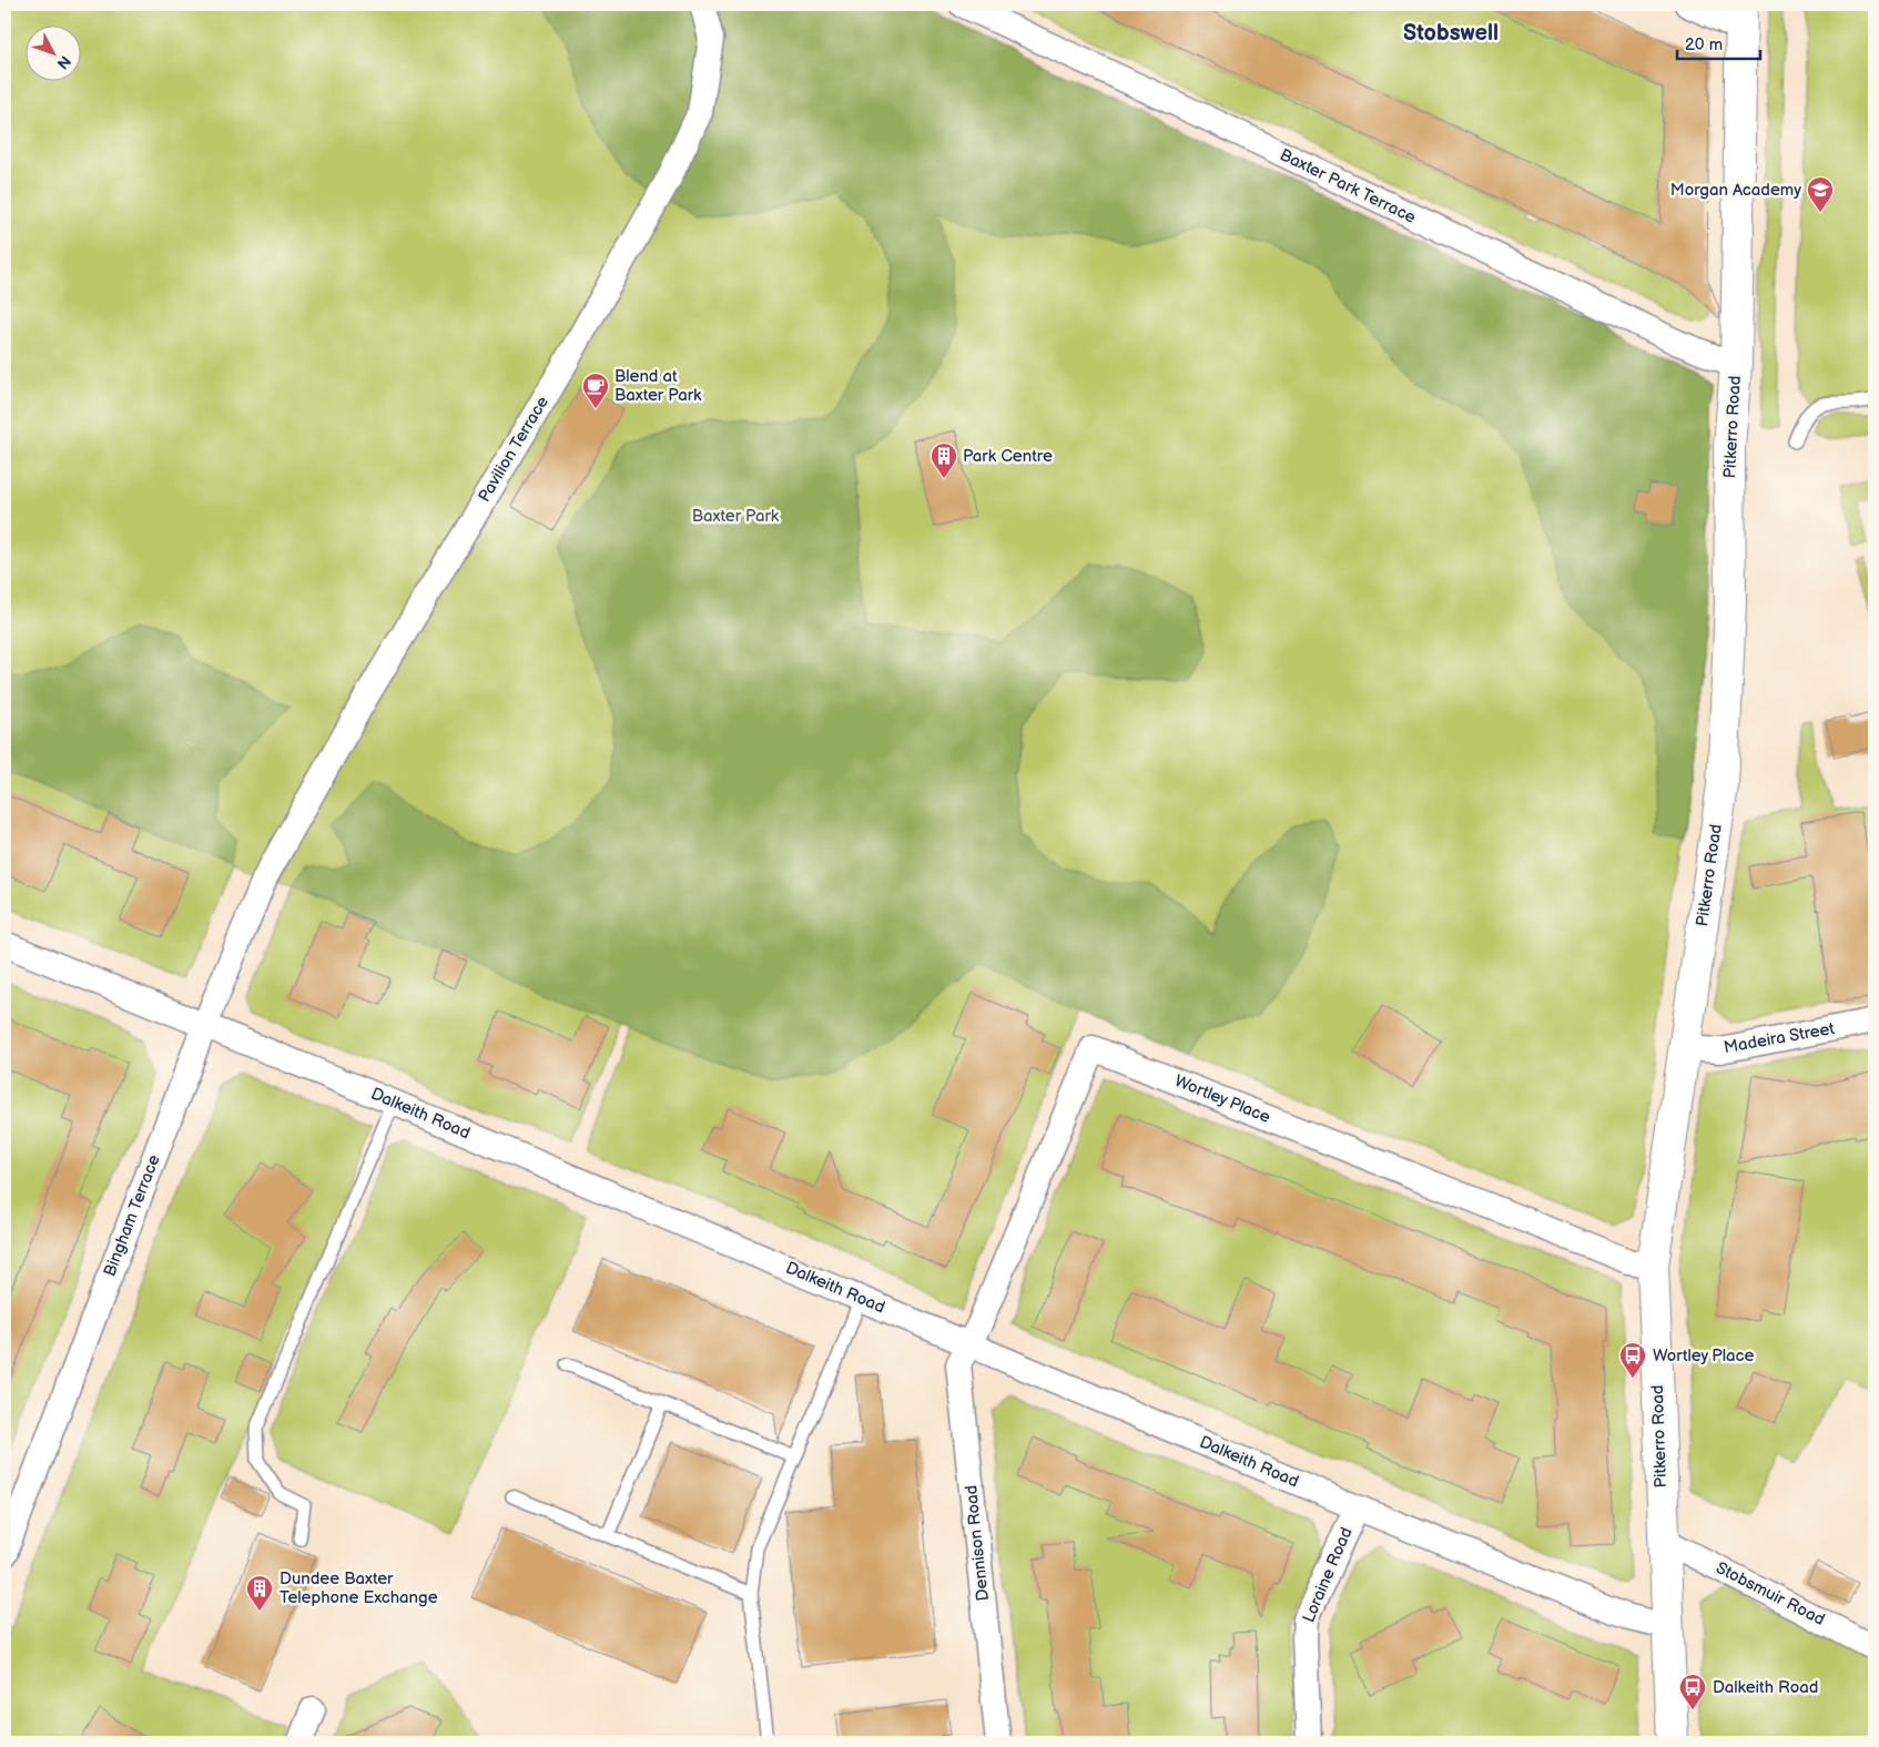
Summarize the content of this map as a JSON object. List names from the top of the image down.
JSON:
{
  "streets": {
    "street": [
      "Baxter Park Terrace",
      "Pitkerro Road",
      "Pavilion Terrace",
      "Madeira Street",
      "Wortley Place",
      "Dalkeith Road",
      "Bingham Terrace",
      "Dennison Road",
      "Loraine Road",
      "Stobsmuir Road"
    ]
  },
  "crossings": [
    ["Baxter Park Terrace", "Pitkerro Road"],
    ["Pitkerro Road", "Madeira Street"],
    ["Pitkerro Road", "Wortley Place"],
    ["Pitkerro Road", "Dalkeith Road"],
    ["Pitkerro Road", "Stobsmuir Road"],
    ["Pavilion Terrace", "Bingham Terrace"],
    ["Wortley Place", "Dalkeith Road"],
    ["Wortley Place", "Dennison Road"],
    ["Dalkeith Road", "Bingham Terrace"],
    ["Dalkeith Road", "Dennison Road"],
    ["Dalkeith Road", "Loraine Road"]
  ],
  "districts": ["Stobswell"],
  "parks": ["Baxter Park"],
  "places": {
    "school or university": ["Morgan Academy"],
    "cafe": ["Blend at Baxter Park"],
    "building": ["Park Centre", "Dundee Baxter Telephone Exchange"],
    "bus stop": ["Wortley Place", "Dalkeith Road"]
  },
  "scale_bar": "20 m",
  "north": "bottom right"
}
